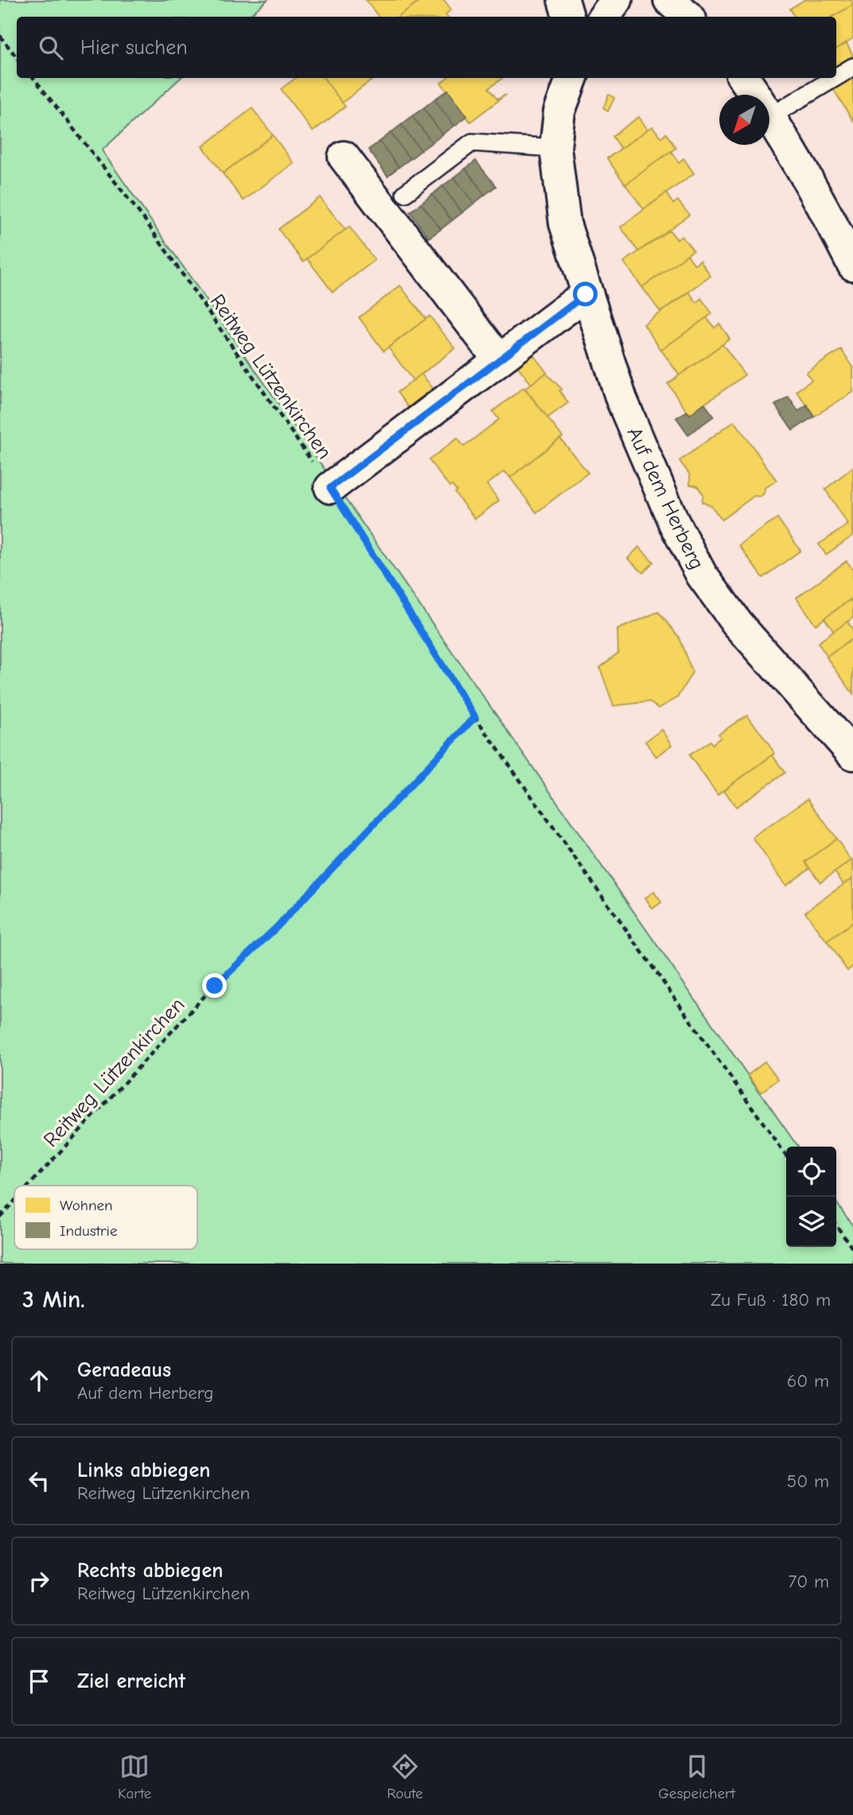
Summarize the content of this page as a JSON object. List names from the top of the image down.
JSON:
{
  "streets": {
    "street": ["Auf dem Herberg"],
    "path": ["Reitweg Lützenkirchen"]
  },
  "legend": ["Wohnen", "Industrie"],
  "north": "bottom left",
  "page": {
    "search": "Hier suchen",
    "heading": ["3 Min.", "Zu Fuß · 180 m"],
    "list": [
      ["Geradeaus", "Auf dem Herberg", "60 m"],
      ["Links abbiegen", "Reitweg Lützenkirchen", "50 m"],
      ["Rechts abbiegen", "Reitweg Lützenkirchen", "70 m"],
      "Ziel erreicht"
    ],
    "nav": ["Karte", "Route", "Gespeichert"]
  }
}
